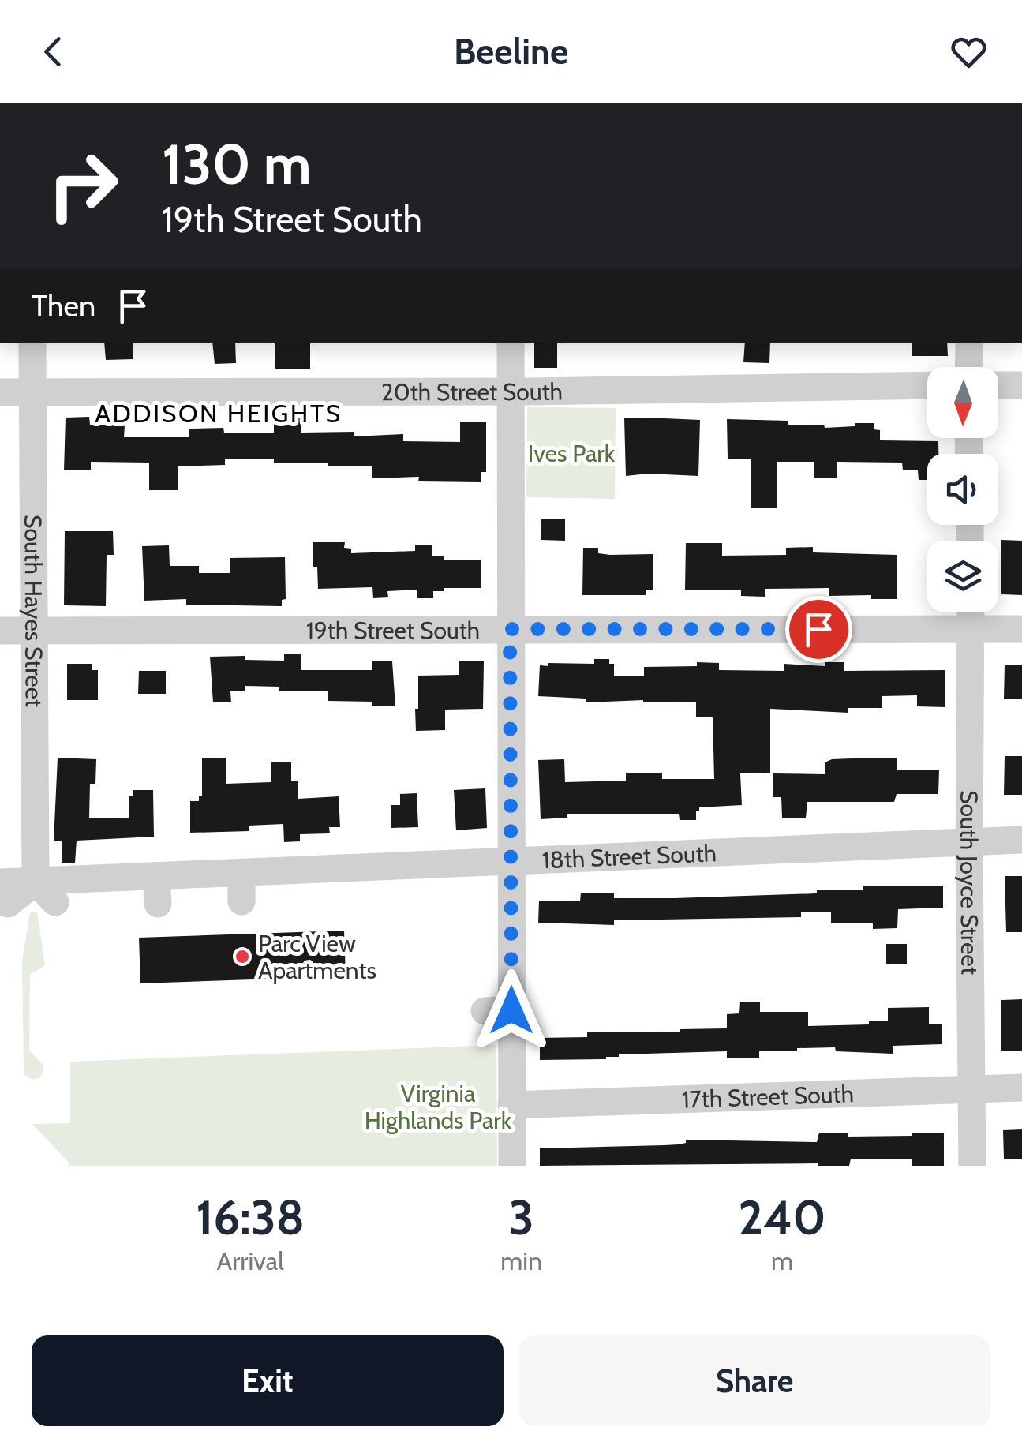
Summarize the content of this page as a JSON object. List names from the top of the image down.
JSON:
{
  "streets": {
    "street": [
      "20th Street South",
      "South Hayes Street",
      "19th Street South",
      "18th Street South",
      "South Joyce Street",
      "17th Street South"
    ]
  },
  "crossings": [
    ["20th Street South", "South Hayes Street"],
    ["South Hayes Street", "19th Street South"],
    ["South Hayes Street", "18th Street South"],
    ["19th Street South", "South Joyce Street"],
    ["18th Street South", "South Joyce Street"],
    ["South Joyce Street", "17th Street South"]
  ],
  "districts": ["ADDISON HEIGHTS"],
  "parks": ["Ives Park", "Virginia Highlands Park"],
  "places": ["Parc View Apartments"],
  "north": "bottom",
  "page": {
    "header": "Beeline",
    "turn": ["130 m", "19th Street South"],
    "then": "Then",
    "eta": [
      "16:38",
      "Arrival",
      "3",
      "min",
      "240",
      "m"
    ],
    "buttons": ["Exit", "Share"]
  }
}
